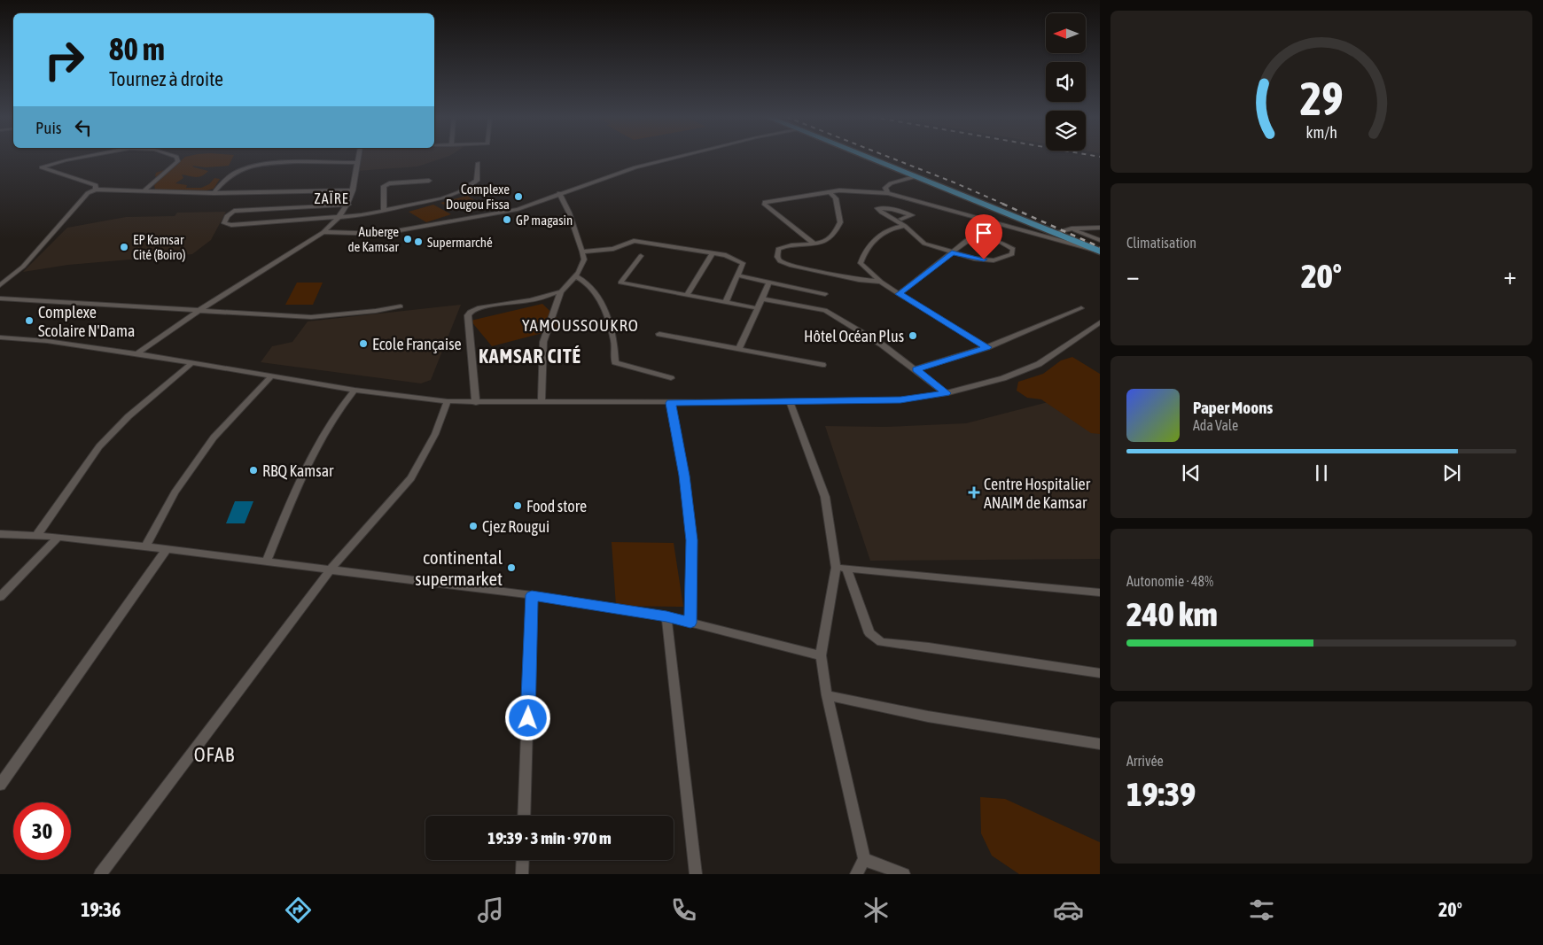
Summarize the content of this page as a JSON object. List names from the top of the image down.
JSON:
{
  "districts": [
    "ZAÏRE",
    "YAMOUSSOUKRO",
    "KAMSAR CITÉ",
    "OFAB"
  ],
  "places": {
    "other": [
      "Complexe Dougou Fissa",
      "GP magasin",
      "Auberge de Kamsar",
      "Supermarché",
      "EP Kamsar Cité (Boiro)",
      "Complexe Scolaire N'Dama",
      "Hôtel Océan Plus",
      "Ecole Française",
      "RBQ Kamsar",
      "Food store",
      "Cjez Rougui",
      "continental supermarket"
    ],
    "health": ["Centre Hospitalier ANAIM de Kamsar"]
  },
  "north": "left",
  "page": {
    "turn": ["80 m", "Tournez à droite"],
    "then": "Puis",
    "tile": [
      "Climatisation",
      ["Autonomie · 48%", "240 km"],
      ["Arrivée", "19:39"]
    ],
    "heat": ["−", "20°", "+"],
    "song": ["Paper Moons", "Ada Vale"],
    "limit": "30",
    "trip": "19:39 · 3 min · 970 m",
    "tabs": ["19:36", "20°"],
    "gauge": ["29", "km/h"]
  }
}
